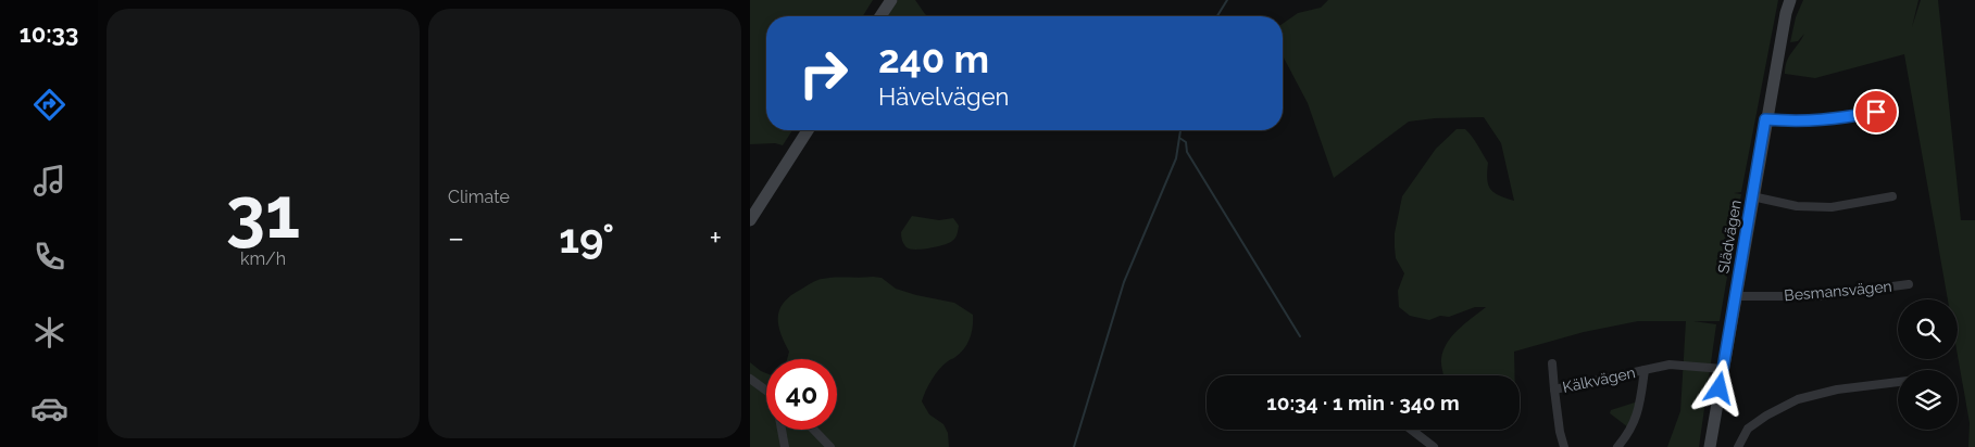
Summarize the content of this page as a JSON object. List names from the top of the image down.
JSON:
{
  "streets": {
    "street": ["Slädvägen", "Besmansvägen", "Kälkvägen"]
  },
  "crossings": [
    ["Slädvägen", "Besmansvägen"],
    ["Slädvägen", "Kälkvägen"]
  ],
  "page": {
    "tabs": "10:33",
    "tile": [
      ["31", "km/h"],
      "Climate"
    ],
    "turn": ["240 m", "Hävelvägen"],
    "heat": ["−", "19°", "+"],
    "limit": "40",
    "trip": "10:34 · 1 min · 340 m"
  }
}
